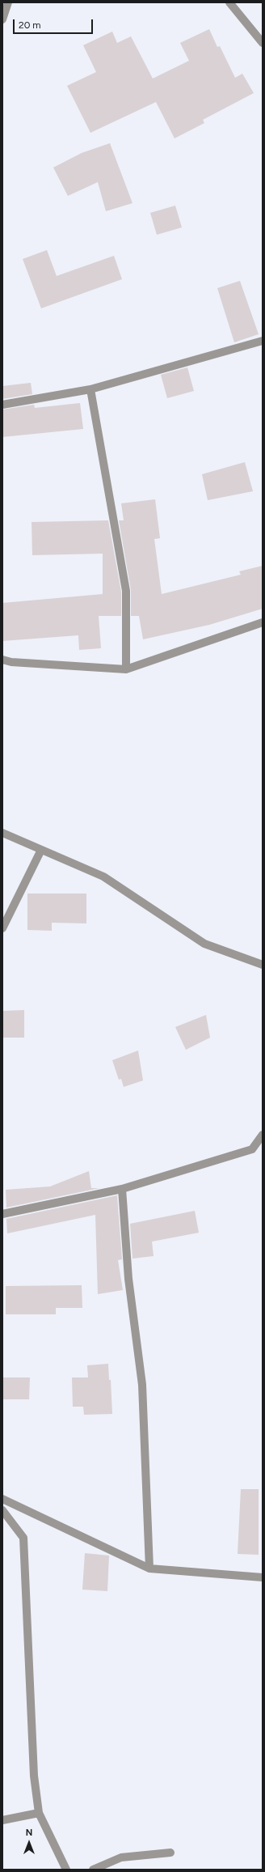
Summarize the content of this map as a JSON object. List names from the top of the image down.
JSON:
{
  "scale_bar": "20 m",
  "north": "top"
}
